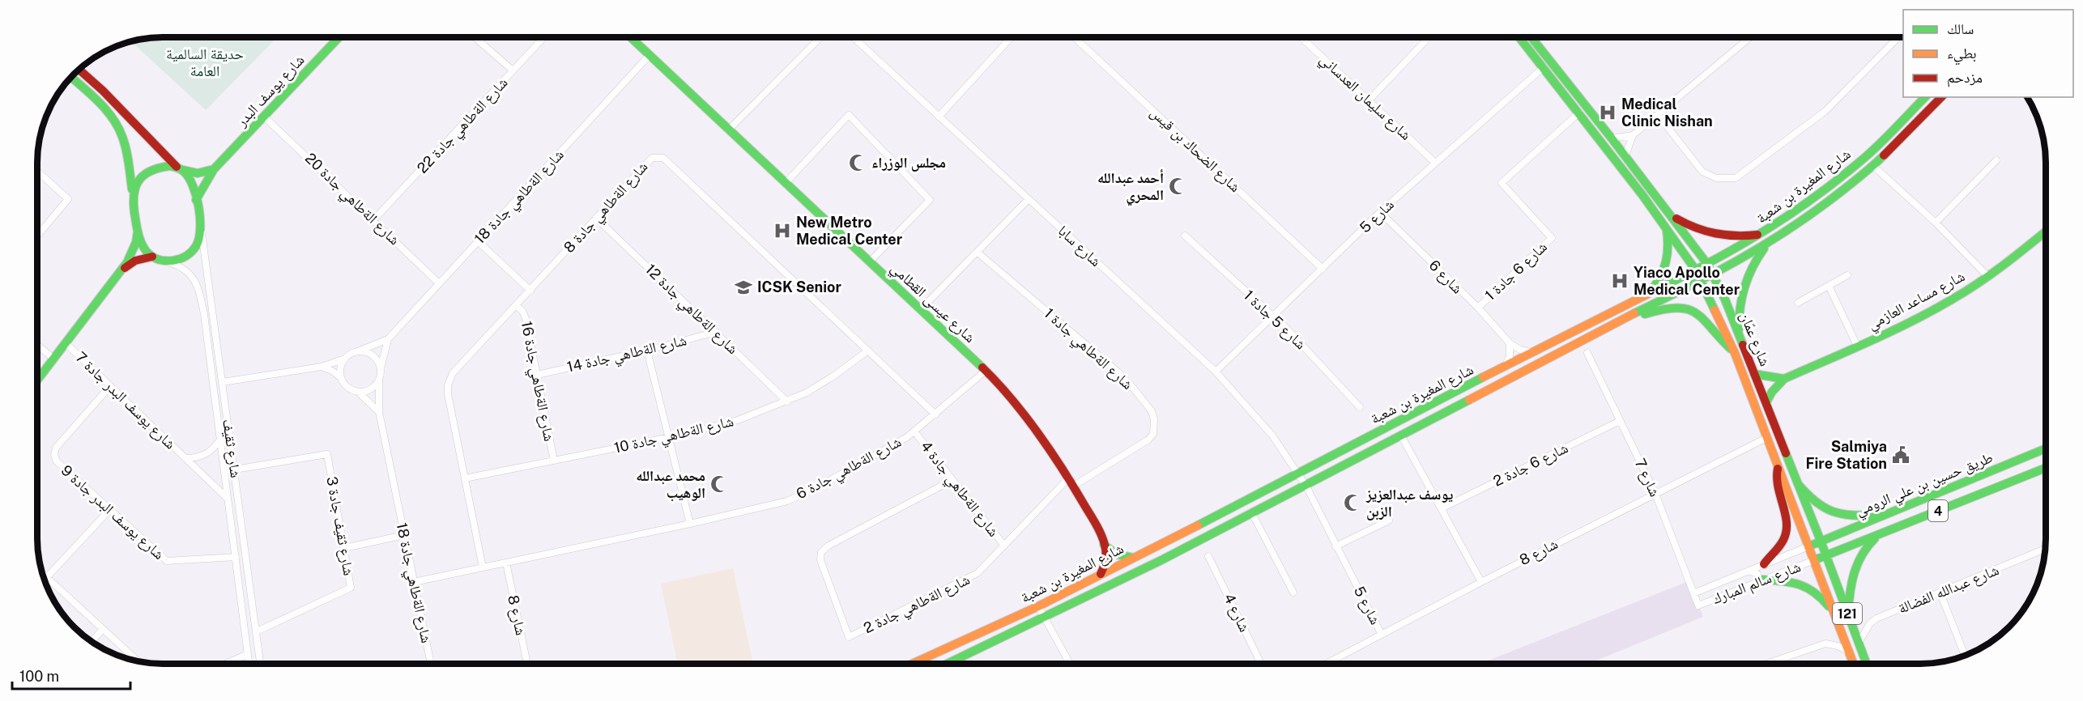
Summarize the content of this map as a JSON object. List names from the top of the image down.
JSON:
{
  "streets": {
    "main road": [
      "شارع يوسف البدر",
      "شارع المغيرة بن شعبة",
      "شارع مساعد العازمي",
      "شارع عيسى القطامي",
      "شارع عمّان",
      "طريق حسين بن علي الرومي",
      "4",
      "121"
    ],
    "street": [
      "شارع سليمان العدساني",
      "شارع الةطاهي جادة 22",
      "شارع الضحاك بن قيس",
      "شارع الةطاهي جادة 18",
      "شارع الةطاهي جادة 20",
      "شارع الةطاهي جادة 8",
      "شارع 5",
      "شارع سابا",
      "شارع 6 جادة 1",
      "شارع 6",
      "شارع الةطاهي جادة 12",
      "شارع 5 جادة 1",
      "شارع الةطاهي جادة 1",
      "شارع الةطاهي جادة 14",
      "شارع الةطاهي جادة 16",
      "شارع يوسف البدر جادة 7",
      "شارع الةطاهي جادة 10",
      "شارع ثقيف",
      "شارع 6 جادة 2",
      "شارع الةطاهي جادة 6",
      "شارع 7",
      "شارع الةطاهي جادة 4",
      "شارع يوسف البدر جادة 9",
      "شارع ثقيف جادة 3",
      "شارع 8",
      "شارع سالم المبارك",
      "شارع عبدالله الفضالة",
      "شارع الةطاهي جادة 2",
      "شارع 4"
    ]
  },
  "crossings": [
    ["شارع يوسف البدر", "شارع الةطاهي جادة 20"],
    ["شارع يوسف البدر", "شارع ثقيف"],
    ["شارع سليمان العدساني", "شارع 5"],
    ["شارع الةطاهي جادة 22", "شارع الةطاهي جادة 20"],
    ["شارع الضحاك بن قيس", "شارع 5"],
    ["شارع المغيرة بن شعبة", "شارع 5"],
    ["شارع المغيرة بن شعبة", "شارع سابا"],
    ["شارع المغيرة بن شعبة", "شارع 6"],
    ["شارع المغيرة بن شعبة", "شارع عيسى القطامي"],
    ["شارع المغيرة بن شعبة", "شارع عمّان"],
    ["شارع الةطاهي جادة 18", "شارع الةطاهي جادة 20"],
    ["شارع الةطاهي جادة 18", "شارع عيسى القطامي"],
    ["شارع الةطاهي جادة 18", "شارع الةطاهي جادة 6"],
    ["شارع الةطاهي جادة 8", "شارع الةطاهي جادة 12"],
    ["شارع الةطاهي جادة 8", "شارع الةطاهي جادة 16"],
    ["شارع الةطاهي جادة 8", "شارع الةطاهي جادة 10"],
    ["شارع الةطاهي جادة 8", "شارع الةطاهي جادة 6"],
    ["شارع 5", "شارع سابا"],
    ["شارع 5", "شارع 6"],
    ["شارع 5", "شارع 5 جادة 1"],
    ["شارع 5", "شارع عمّان"],
    ["شارع 5", "شارع 8"],
    ["شارع 6 جادة 1", "شارع 6"],
    ["شارع 6 جادة 1", "شارع عمّان"],
    ["شارع مساعد العازمي", "شارع عمّان"],
    ["شارع عيسى القطامي", "شارع الةطاهي جادة 1"],
    ["شارع عيسى القطامي", "شارع الةطاهي جادة 6"],
    ["شارع عيسى القطامي", "شارع الةطاهي جادة 2"],
    ["شارع الةطاهي جادة 12", "شارع الةطاهي جادة 14"],
    ["شارع الةطاهي جادة 12", "شارع الةطاهي جادة 10"],
    ["شارع عمّان", "طريق حسين بن علي الرومي"],
    ["شارع عمّان", "شارع 8"],
    ["شارع عمّان", "شارع سالم المبارك"],
    ["شارع عمّان", "شارع عبدالله الفضالة"],
    ["شارع الةطاهي جادة 1", "شارع الةطاهي جادة 2"],
    ["شارع الةطاهي جادة 14", "شارع الةطاهي جادة 16"],
    ["شارع الةطاهي جادة 16", "شارع الةطاهي جادة 10"],
    ["شارع يوسف البدر جادة 7", "شارع ثقيف"],
    ["شارع يوسف البدر جادة 7", "شارع يوسف البدر جادة 9"],
    ["شارع ثقيف", "شارع يوسف البدر جادة 9"],
    ["شارع ثقيف", "شارع ثقيف جادة 3"],
    ["شارع 6 جادة 2", "شارع 7"],
    ["شارع الةطاهي جادة 6", "شارع الةطاهي جادة 4"],
    ["شارع الةطاهي جادة 6", "شارع 8"],
    ["شارع 7", "شارع 8"],
    ["شارع 7", "شارع سالم المبارك"],
    ["طريق حسين بن علي الرومي", "شارع سالم المبارك"],
    ["شارع الةطاهي جادة 4", "شارع الةطاهي جادة 2"]
  ],
  "parks": ["حديقة السالمية العامة"],
  "places": {
    "hospital": ["Medical Clinic Nishan", "New Metro Medical Center", "Yiaco Apollo Medical Center"],
    "mosque": [
      "مجلس الوزراء",
      "أحمد عبدالله المحري",
      "محمد عبدالله الوهيب",
      "يوسف عبدالعزيز الزبن"
    ],
    "school or university": ["ICSK Senior"],
    "public building": ["Salmiya Fire Station"]
  },
  "legend": ["سالك", "بطيء", "مزدحم"],
  "scale_bar": "100 m"
}
